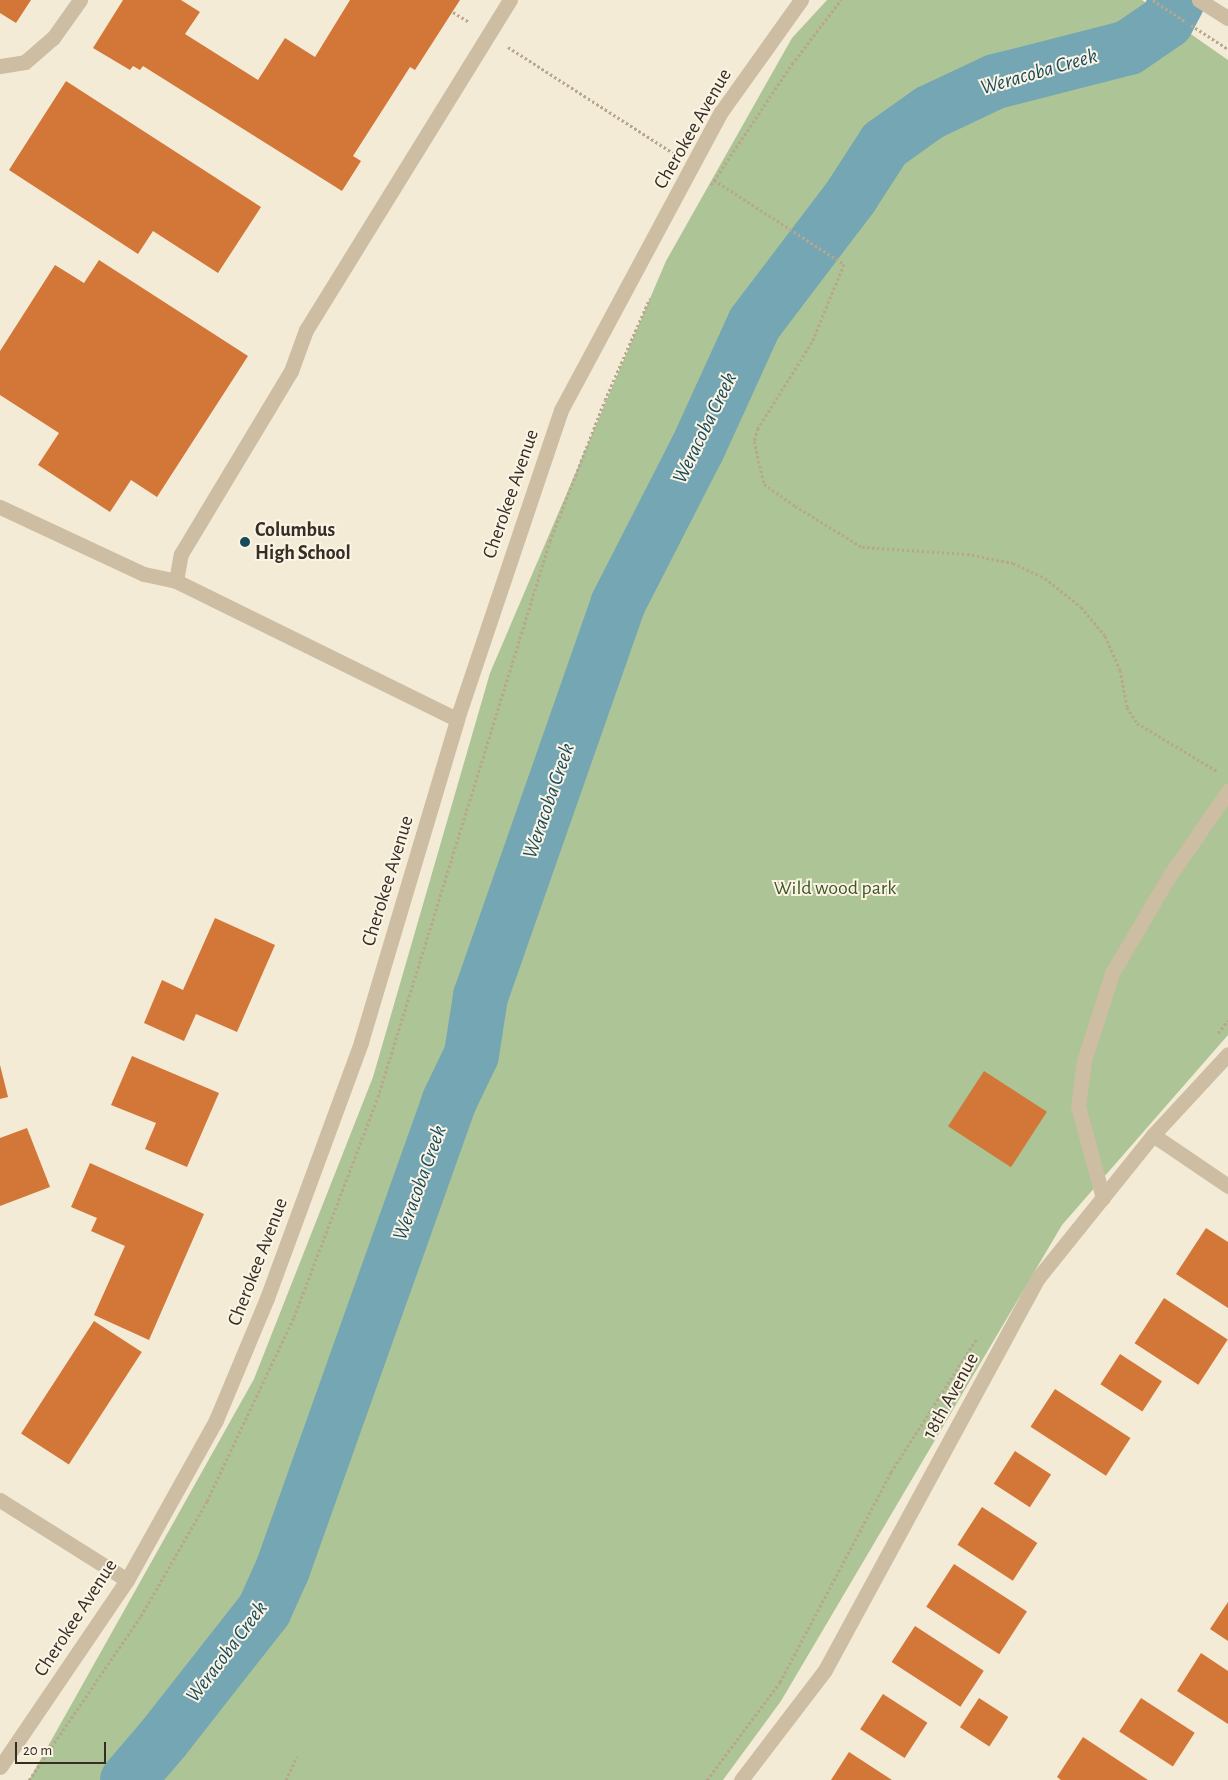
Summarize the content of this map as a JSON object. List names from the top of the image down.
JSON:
{
  "streets": {
    "street": ["Cherokee Avenue", "18th Avenue"]
  },
  "water": ["Weracoba Creek"],
  "parks": ["Wild wood park"],
  "places": ["Columbus High School"],
  "scale_bar": "20 m"
}
